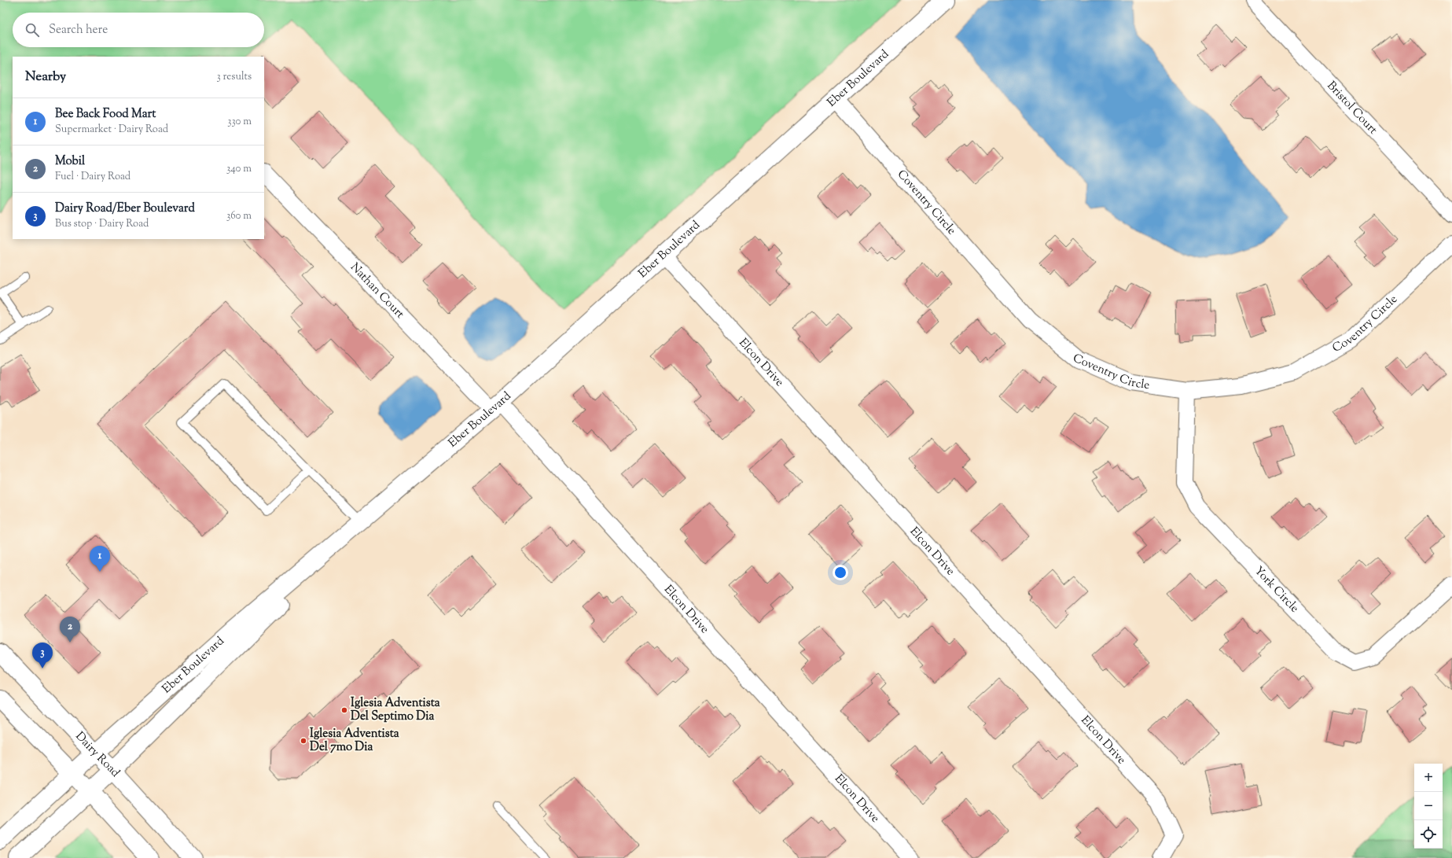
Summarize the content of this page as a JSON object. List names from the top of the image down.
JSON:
{
  "streets": {
    "street": [
      "Eber Boulevard",
      "Bristol Court",
      "Coventry Circle",
      "Nathan Court",
      "Elcon Drive",
      "York Circle",
      "Dairy Road"
    ]
  },
  "crossings": [
    ["Eber Boulevard", "Coventry Circle"],
    ["Eber Boulevard", "Nathan Court"],
    ["Eber Boulevard", "Elcon Drive"],
    ["Eber Boulevard", "Dairy Road"],
    ["Coventry Circle", "York Circle"],
    ["Nathan Court", "Elcon Drive"]
  ],
  "places": ["Iglesia Adventista Del Septimo Dia", "Iglesia Adventista Del 7mo Dia"],
  "page": {
    "search": "Search here",
    "heading": ["Nearby", "3 results"],
    "list": [
      {
        "mark": "1",
        "name": "Bee Back Food Mart",
        "note": "Supermarket · Dairy Road",
        "value": "330 m"
      },
      {
        "mark": "2",
        "name": "Mobil",
        "note": "Fuel · Dairy Road",
        "value": "340 m"
      },
      {
        "mark": "3",
        "name": "Dairy Road/Eber Boulevard",
        "note": "Bus stop · Dairy Road",
        "value": "360 m"
      }
    ],
    "pins": ["1", "2", "3"],
    "map_buttons": ["+", "−"]
  }
}
